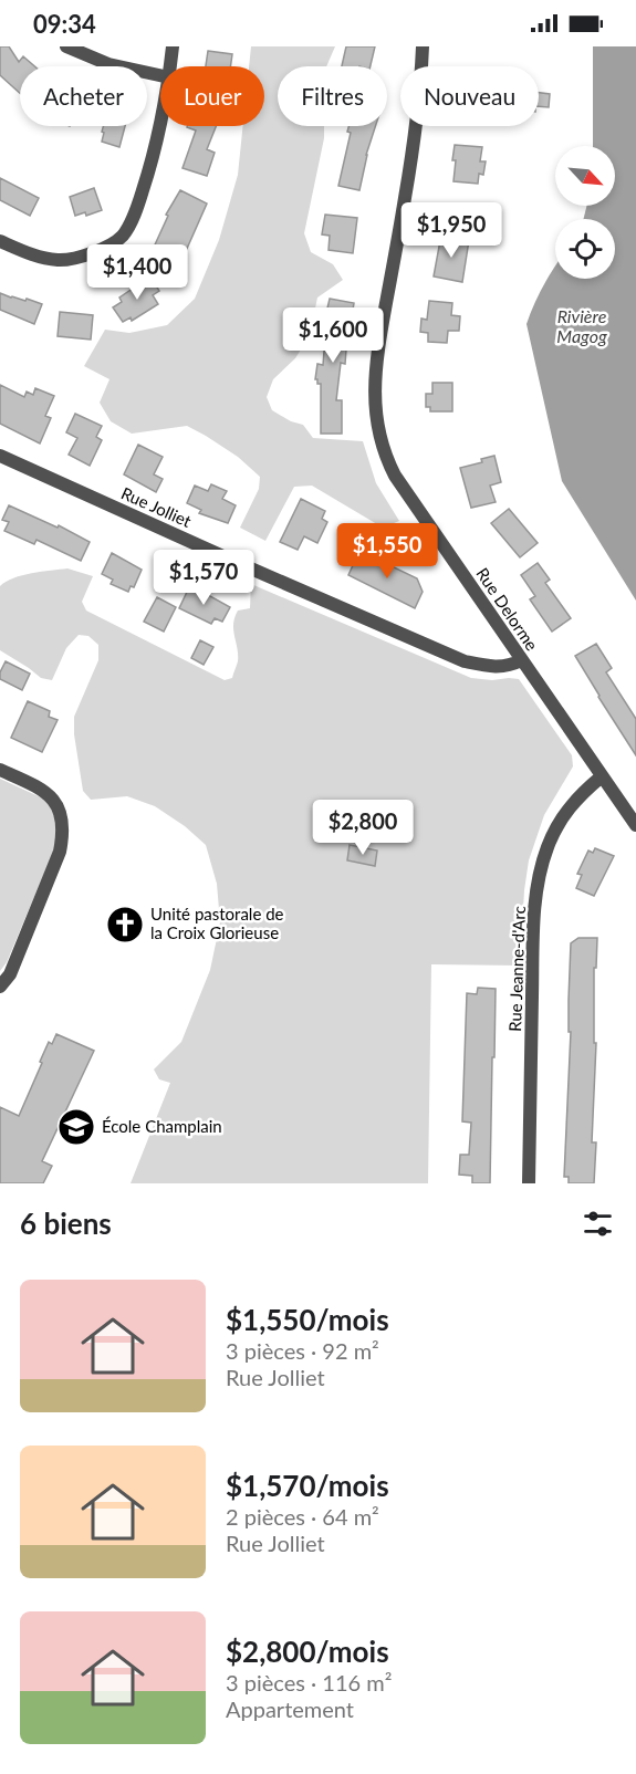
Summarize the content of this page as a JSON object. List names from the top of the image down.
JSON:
{
  "streets": {
    "street": ["Rue Jolliet", "Rue Delorme", "Rue Jeanne-d'Arc"]
  },
  "crossings": [
    ["Rue Jolliet", "Rue Delorme"],
    ["Rue Delorme", "Rue Jeanne-d'Arc"]
  ],
  "water": ["Rivière Magog"],
  "places": {
    "church": ["Unité pastorale de la Croix Glorieuse"],
    "school or university": ["École Champlain"]
  },
  "north": "bottom right",
  "page": {
    "status": "09:34",
    "chip": [
      "Acheter",
      "Louer",
      "Filtres",
      "Nouveau"
    ],
    "price": [
      "$1,950",
      "$1,400",
      "$1,600",
      "$1,550",
      "$1,570",
      "$2,800"
    ],
    "heading": "6 biens",
    "list": [
      {
        "name": "$1,550/mois",
        "note": "3 pièces · 92 m² · Rue Jolliet"
      },
      {
        "name": "$1,570/mois",
        "note": "2 pièces · 64 m² · Rue Jolliet"
      },
      {
        "name": "$2,800/mois",
        "note": "3 pièces · 116 m² · Appartement"
      }
    ]
  }
}
